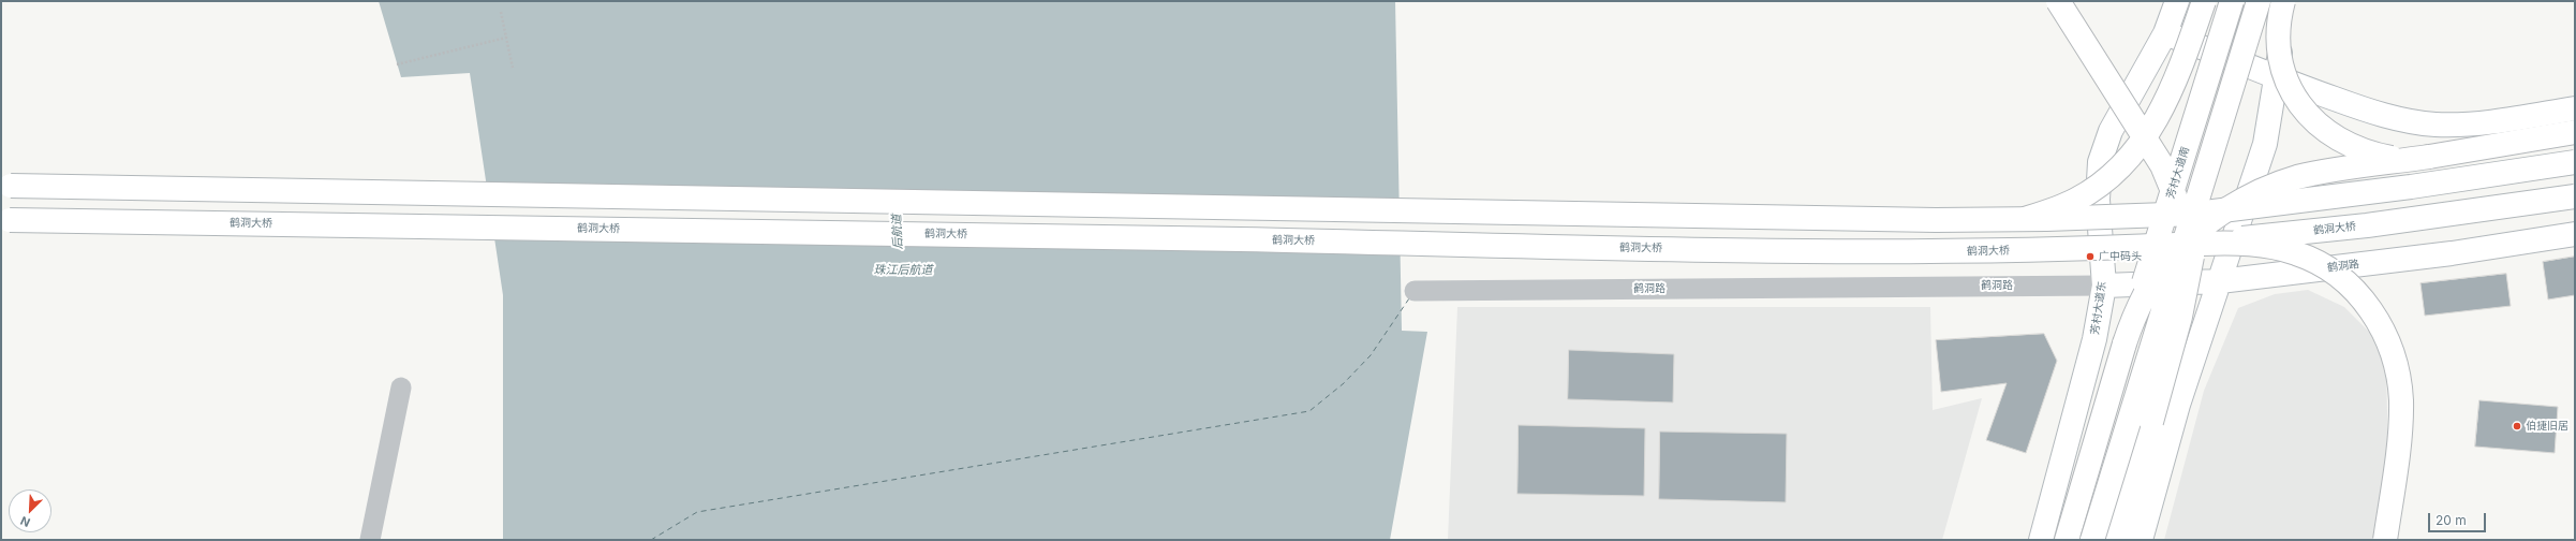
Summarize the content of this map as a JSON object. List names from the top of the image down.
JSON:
{
  "streets": {
    "main road": [
      "芳村大道南",
      "鹤洞大桥",
      "鹤洞路",
      "芳村大道东"
    ]
  },
  "crossings": [
    ["鹤洞路", "芳村大道东"]
  ],
  "water": ["后航道", "珠江后航道"],
  "places": ["广中码头", "伯捷旧居"],
  "scale_bar": "20 m",
  "north": "bottom left"
}
